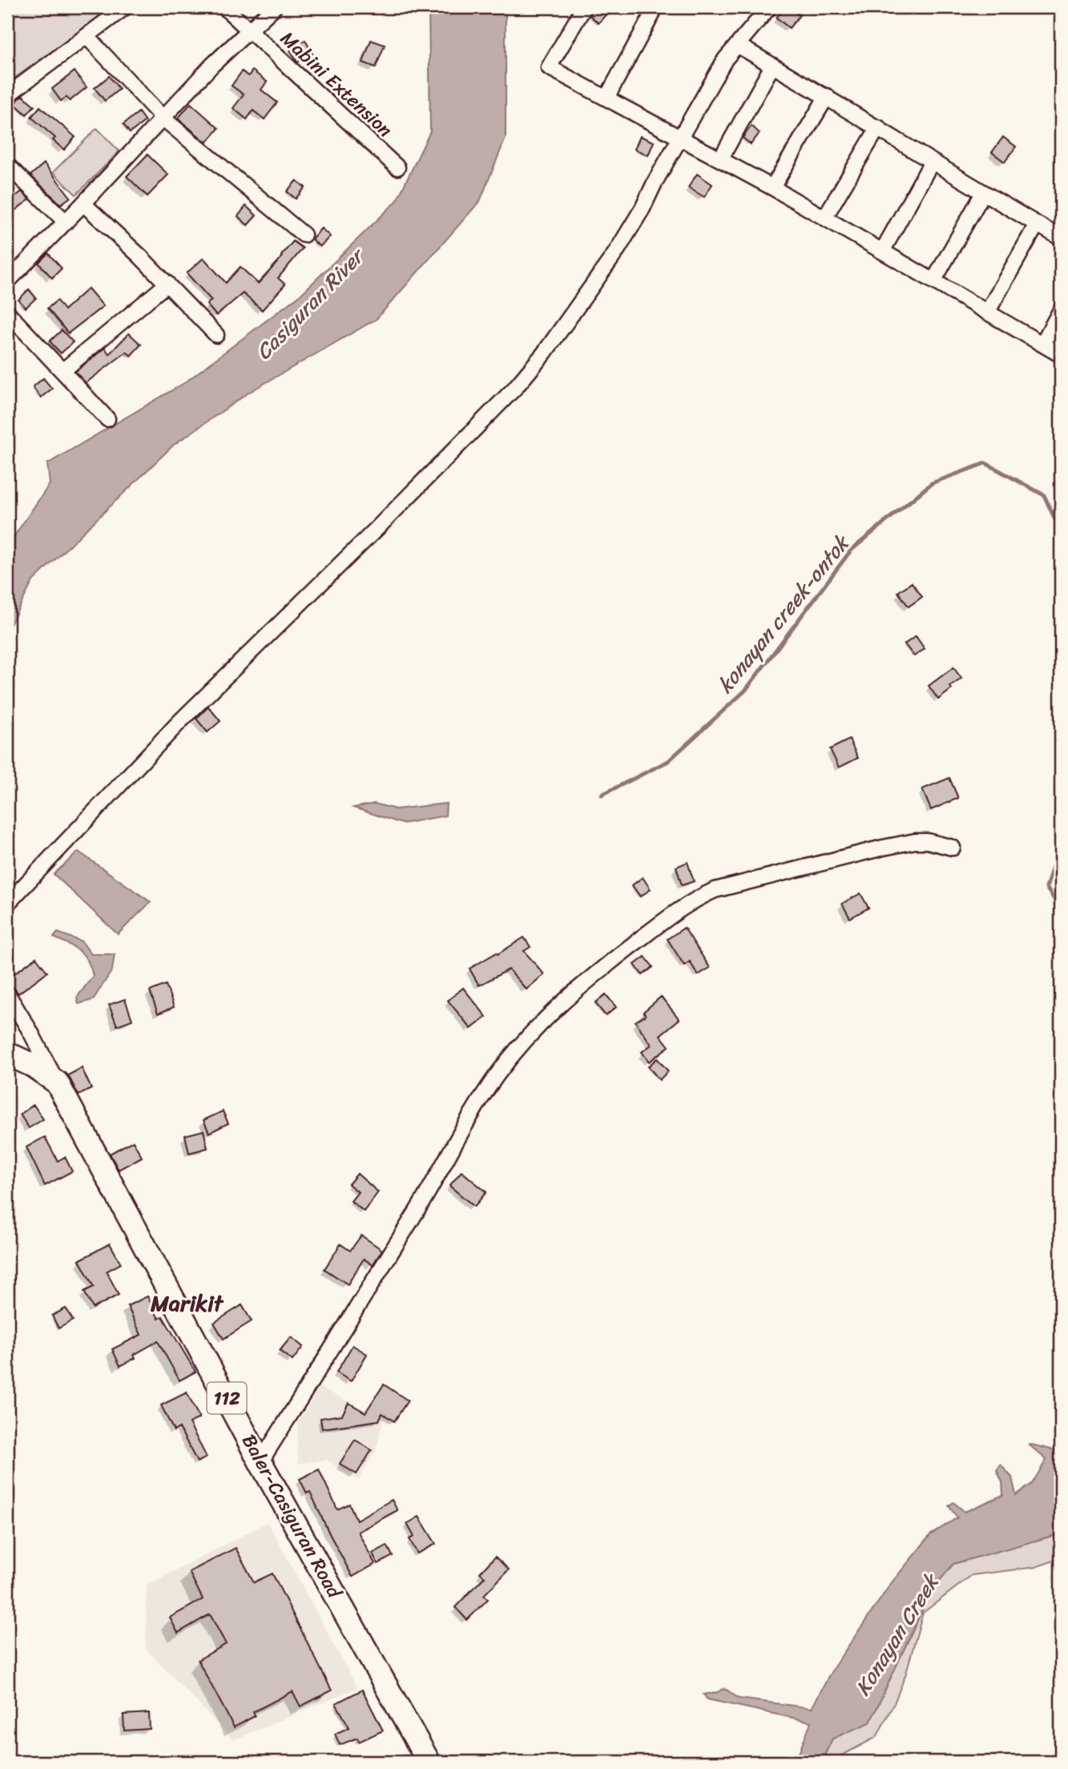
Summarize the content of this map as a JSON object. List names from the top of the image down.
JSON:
{
  "streets": {
    "main road": ["112", "Baler-Casiguran Road"],
    "street": ["Mabini Extension"]
  },
  "districts": ["Marikit"],
  "water": ["Casiguran River", "konayan creek-ontok", "Konayan Creek"]
}
